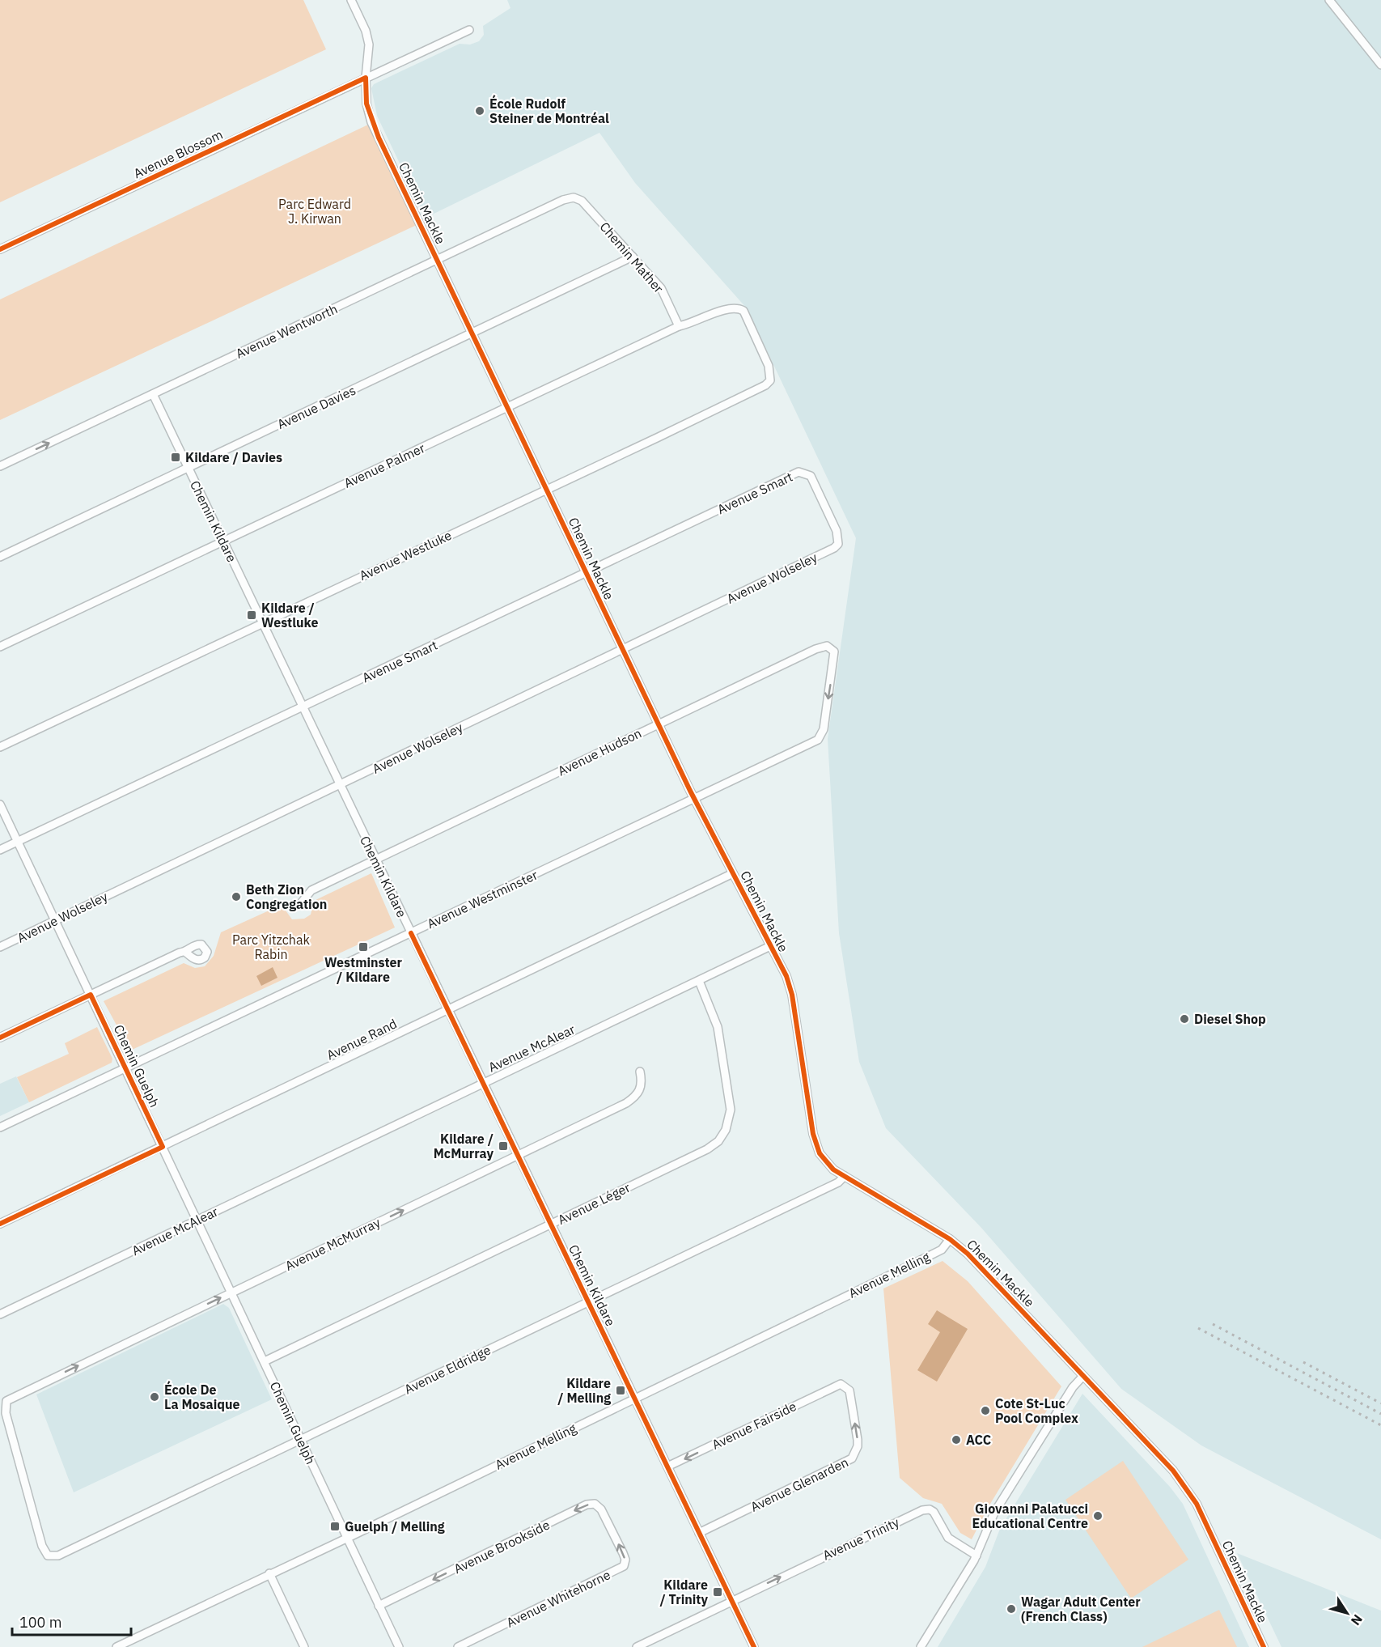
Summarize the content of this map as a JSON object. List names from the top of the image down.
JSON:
{
  "streets": {
    "street": [
      "Avenue Blossom",
      "Chemin Mackle",
      "Chemin Mather",
      "Avenue Wentworth",
      "Avenue Davies",
      "Avenue Palmer",
      "Avenue Smart",
      "Chemin Kildare",
      "Avenue Westluke",
      "Avenue Wolseley",
      "Avenue Hudson",
      "Avenue Westminster",
      "Avenue Rand",
      "Avenue McAlear",
      "Chemin Guelph",
      "Avenue Léger",
      "Avenue McMurray",
      "Avenue Melling",
      "Avenue Eldridge",
      "Avenue Fairside",
      "Avenue Glenarden",
      "Avenue Trinity",
      "Avenue Brookside",
      "Avenue Whitehorne"
    ]
  },
  "crossings": [
    ["Avenue Blossom", "Chemin Mackle"],
    ["Chemin Mackle", "Avenue Wentworth"],
    ["Chemin Mackle", "Avenue Davies"],
    ["Chemin Mackle", "Avenue Palmer"],
    ["Chemin Mackle", "Avenue Smart"],
    ["Chemin Mackle", "Avenue Westluke"],
    ["Chemin Mackle", "Avenue Wolseley"],
    ["Chemin Mackle", "Avenue Hudson"],
    ["Chemin Mackle", "Avenue Westminster"],
    ["Chemin Mackle", "Avenue Rand"],
    ["Chemin Mackle", "Avenue McAlear"],
    ["Chemin Mackle", "Avenue Melling"],
    ["Chemin Mackle", "Avenue Eldridge"],
    ["Chemin Mather", "Avenue Wentworth"],
    ["Chemin Mather", "Avenue Davies"],
    ["Chemin Mather", "Avenue Palmer"],
    ["Avenue Wentworth", "Chemin Kildare"],
    ["Avenue Davies", "Chemin Kildare"],
    ["Avenue Palmer", "Chemin Kildare"],
    ["Avenue Palmer", "Avenue Westluke"],
    ["Avenue Smart", "Chemin Kildare"],
    ["Avenue Smart", "Avenue Wolseley"],
    ["Avenue Smart", "Chemin Guelph"],
    ["Chemin Kildare", "Avenue Westluke"],
    ["Chemin Kildare", "Avenue Wolseley"],
    ["Chemin Kildare", "Avenue Hudson"],
    ["Chemin Kildare", "Avenue Westminster"],
    ["Chemin Kildare", "Avenue Rand"],
    ["Chemin Kildare", "Avenue McAlear"],
    ["Chemin Kildare", "Avenue Léger"],
    ["Chemin Kildare", "Avenue McMurray"],
    ["Chemin Kildare", "Avenue Melling"],
    ["Chemin Kildare", "Avenue Eldridge"],
    ["Chemin Kildare", "Avenue Fairside"],
    ["Chemin Kildare", "Avenue Glenarden"],
    ["Chemin Kildare", "Avenue Trinity"],
    ["Avenue Wolseley", "Chemin Guelph"],
    ["Avenue Hudson", "Avenue Westminster"],
    ["Avenue Westminster", "Chemin Guelph"],
    ["Avenue Rand", "Chemin Guelph"],
    ["Avenue McAlear", "Chemin Guelph"],
    ["Avenue McAlear", "Avenue Léger"],
    ["Chemin Guelph", "Avenue Léger"],
    ["Chemin Guelph", "Avenue McMurray"],
    ["Chemin Guelph", "Avenue Melling"],
    ["Chemin Guelph", "Avenue Eldridge"],
    ["Chemin Guelph", "Avenue Brookside"],
    ["Avenue McMurray", "Avenue Eldridge"],
    ["Avenue Fairside", "Avenue Glenarden"],
    ["Avenue Brookside", "Avenue Whitehorne"]
  ],
  "one_way": [
    "Avenue McMurray",
    "Avenue Fairside",
    "Avenue Glenarden",
    "Avenue Trinity",
    "Avenue Brookside",
    "Avenue Whitehorne"
  ],
  "parks": ["Parc Edward J. Kirwan", "Parc Yitzchak Rabin"],
  "places": {
    "other": [
      "École Rudolf Steiner de Montréal",
      "Beth Zion Congregation",
      "Diesel Shop",
      "École De La Mosaique",
      "Cote St-Luc Pool Complex",
      "ACC",
      "Giovanni Palatucci Educational Centre",
      "Wagar Adult Center (French Class)"
    ],
    "transit": [
      "Kildare / Davies",
      "Kildare / Westluke",
      "Westminster / Kildare",
      "Kildare / McMurray",
      "Kildare / Melling",
      "Guelph / Melling",
      "Kildare / Trinity"
    ]
  },
  "scale_bar": "100 m",
  "north": "bottom right"
}
